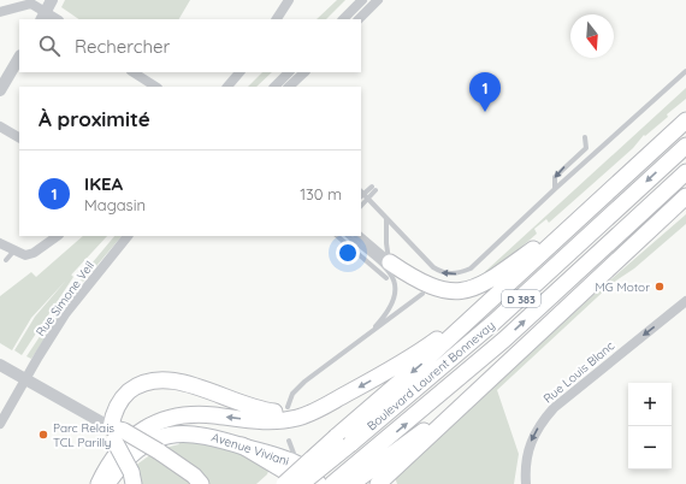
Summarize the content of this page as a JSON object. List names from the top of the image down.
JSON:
{
  "streets": {
    "main road": ["D 383", "Boulevard Laurent Bonnevay", "Avenue Viviani"],
    "street": ["Rue Simone Veil", "Rue Louis Blanc"]
  },
  "one_way": ["Rue Louis Blanc"],
  "places": ["MG Motor", "Parc Relais TCL Parilly"],
  "north": "bottom",
  "page": {
    "search": "Rechercher",
    "pins": "1",
    "heading": "À proximité",
    "list": [
      {
        "mark": "1",
        "name": "IKEA",
        "note": "Magasin",
        "value": "130 m"
      }
    ],
    "map_buttons": ["+", "−"]
  }
}
